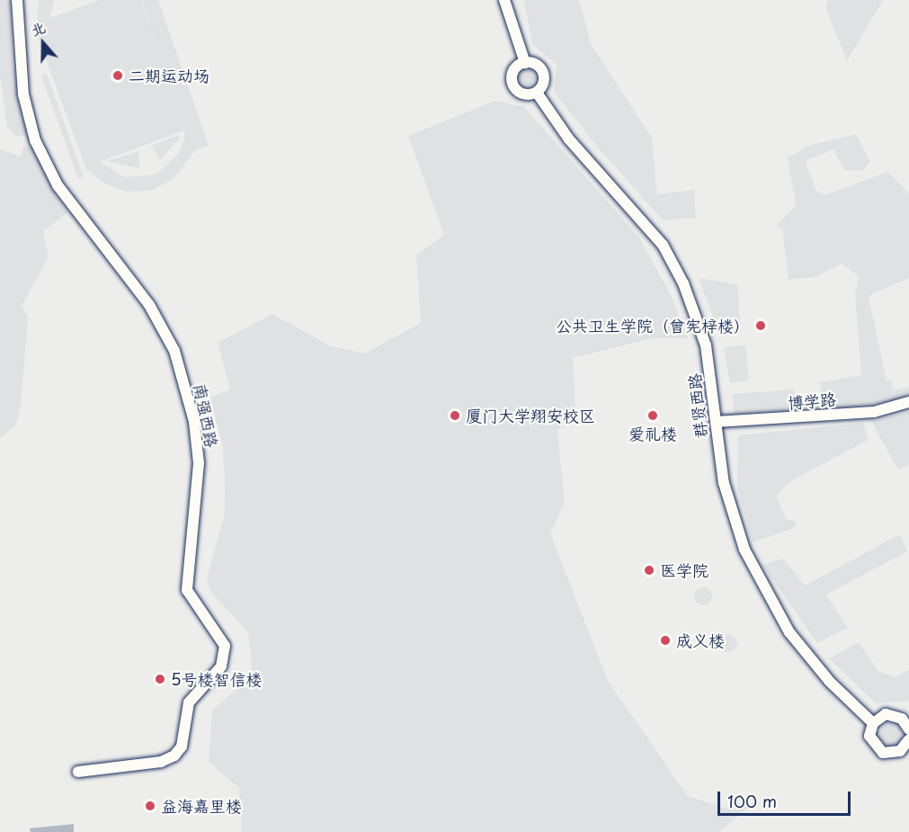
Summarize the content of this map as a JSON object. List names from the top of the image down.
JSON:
{
  "streets": {
    "street": ["博学路", "群贤西路", "南强西路"]
  },
  "crossings": [
    ["博学路", "群贤西路"]
  ],
  "places": [
    "二期运动场",
    "公共卫生学院（曾宪梓楼）",
    "厦门大学翔安校区",
    "爱礼楼",
    "医学院",
    "成义楼",
    "5号楼智信楼",
    "益海嘉里楼"
  ],
  "scale_bar": "100 m",
  "north": "top"
}
